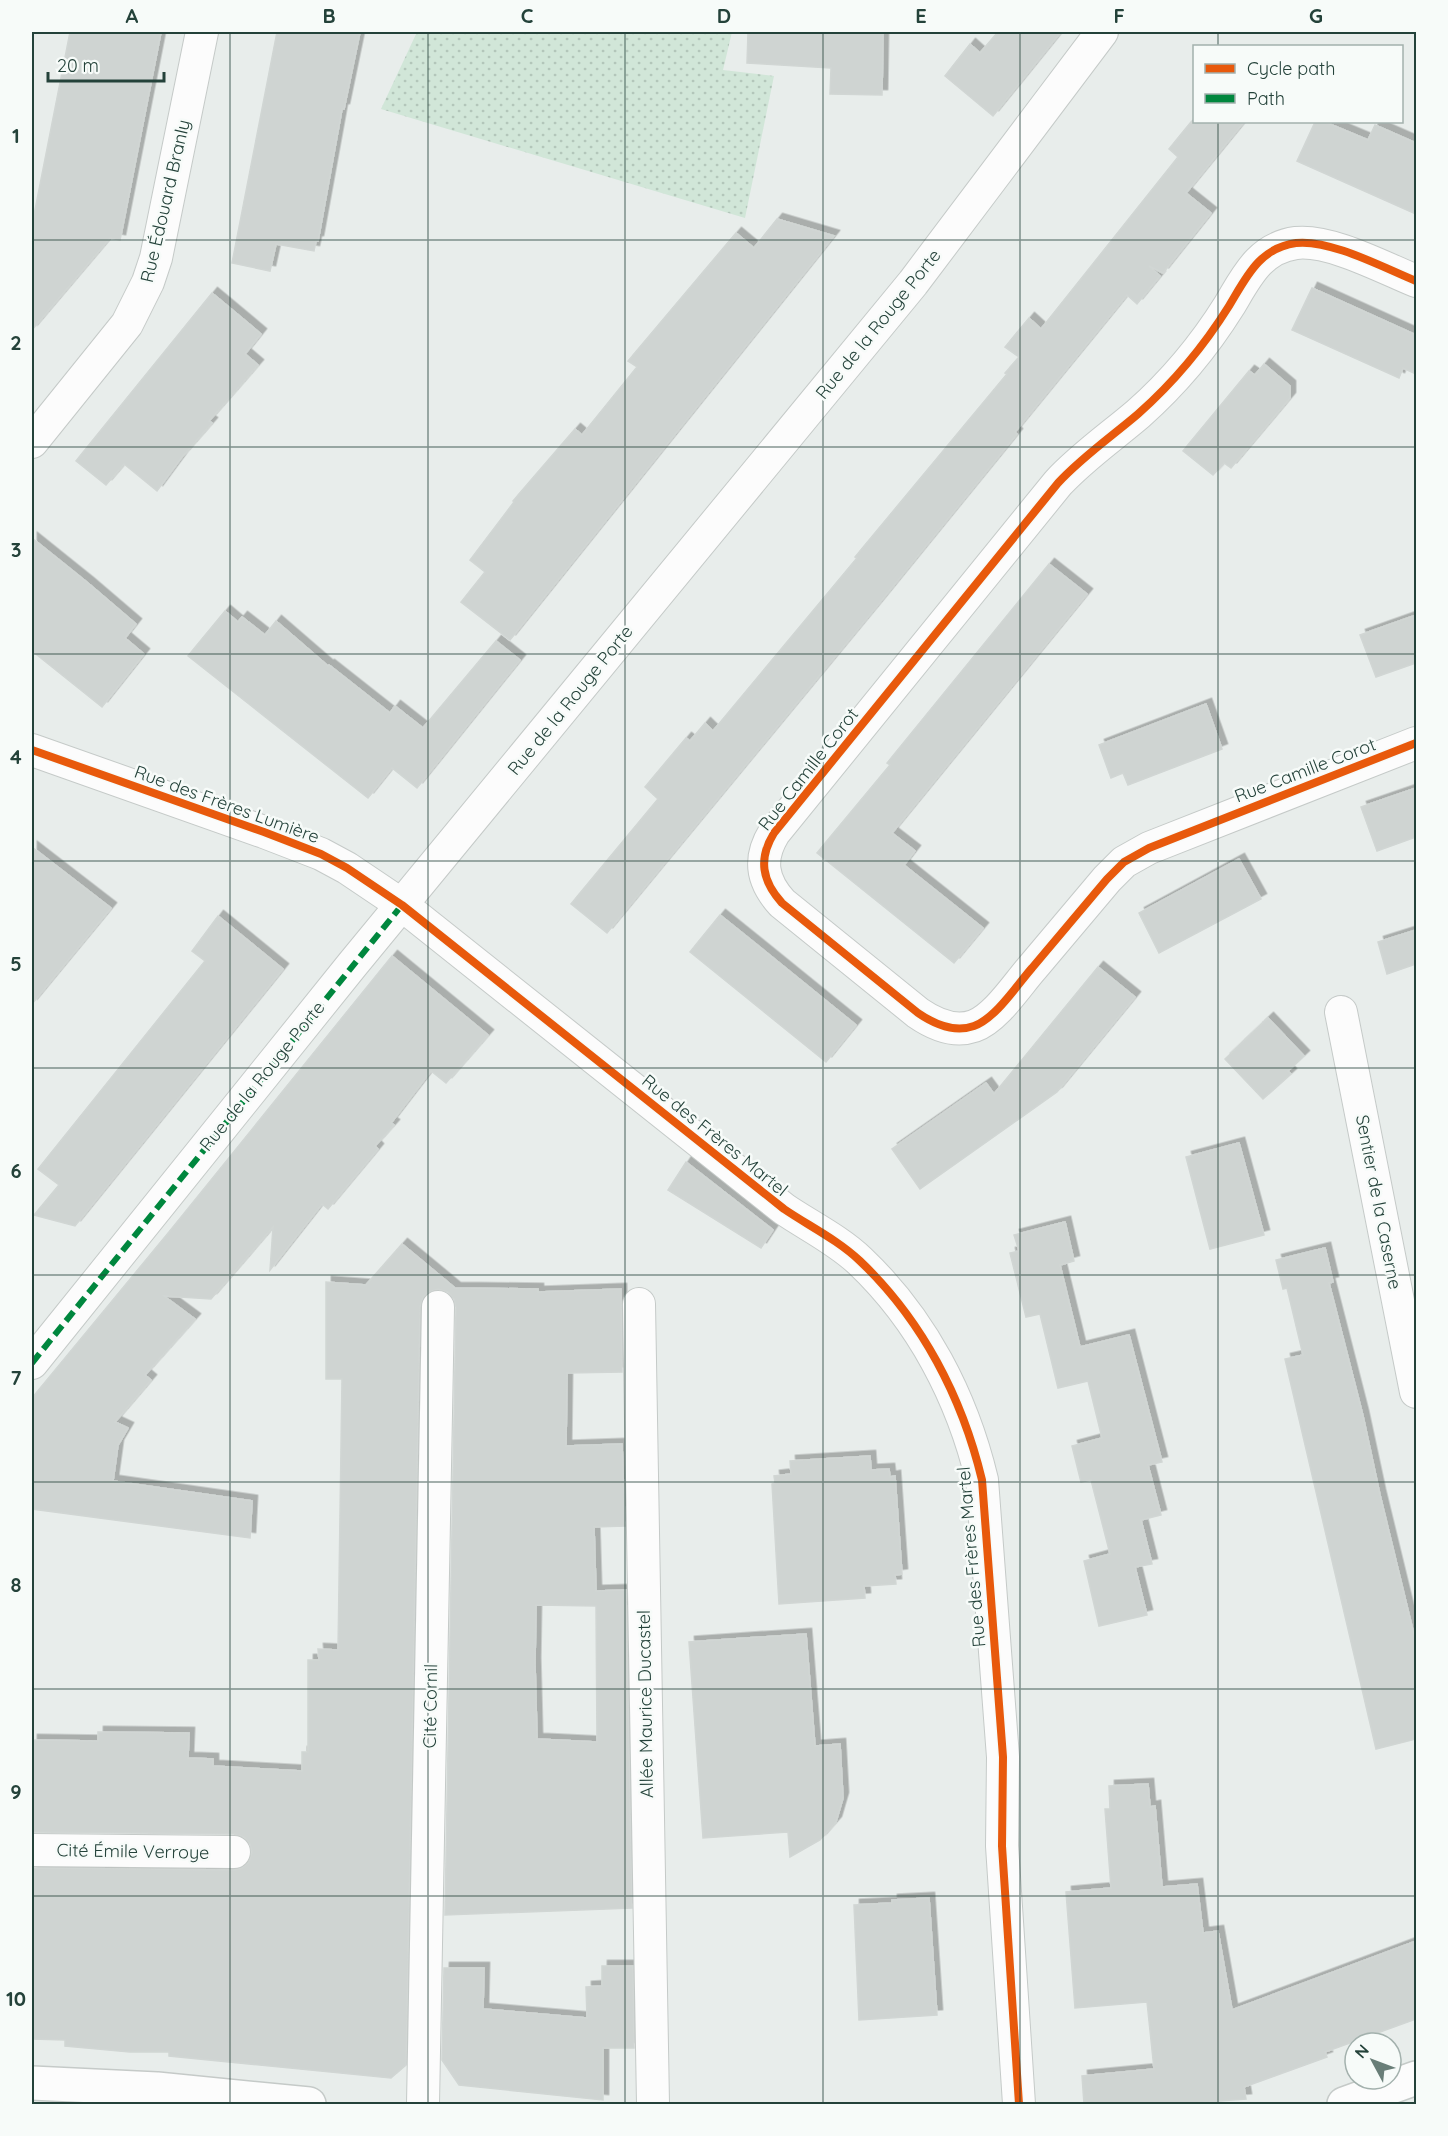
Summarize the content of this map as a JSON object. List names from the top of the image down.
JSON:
{
  "streets": {
    "street": [
      "Rue Édouard Branly",
      "Rue de la Rouge Porte",
      "Rue Camille Corot",
      "Rue des Frères Lumière",
      "Rue des Frères Martel",
      "Sentier de la Caserne",
      "Allée Maurice Ducastel",
      "Cité Cornil",
      "Cité Émile Verroye"
    ]
  },
  "crossings": [
    ["Rue de la Rouge Porte", "Rue des Frères Lumière"],
    ["Rue de la Rouge Porte", "Rue des Frères Martel"],
    ["Rue des Frères Lumière", "Rue des Frères Martel"]
  ],
  "legend": ["Cycle path", "Path"],
  "scale_bar": "20 m",
  "north": "top left",
  "grid": {
    "columns": [
      "A",
      "B",
      "C",
      "D",
      "E",
      "F",
      "G"
    ],
    "rows": [
      "1",
      "2",
      "3",
      "4",
      "5",
      "6",
      "7",
      "8",
      "9",
      "10"
    ]
  }
}
